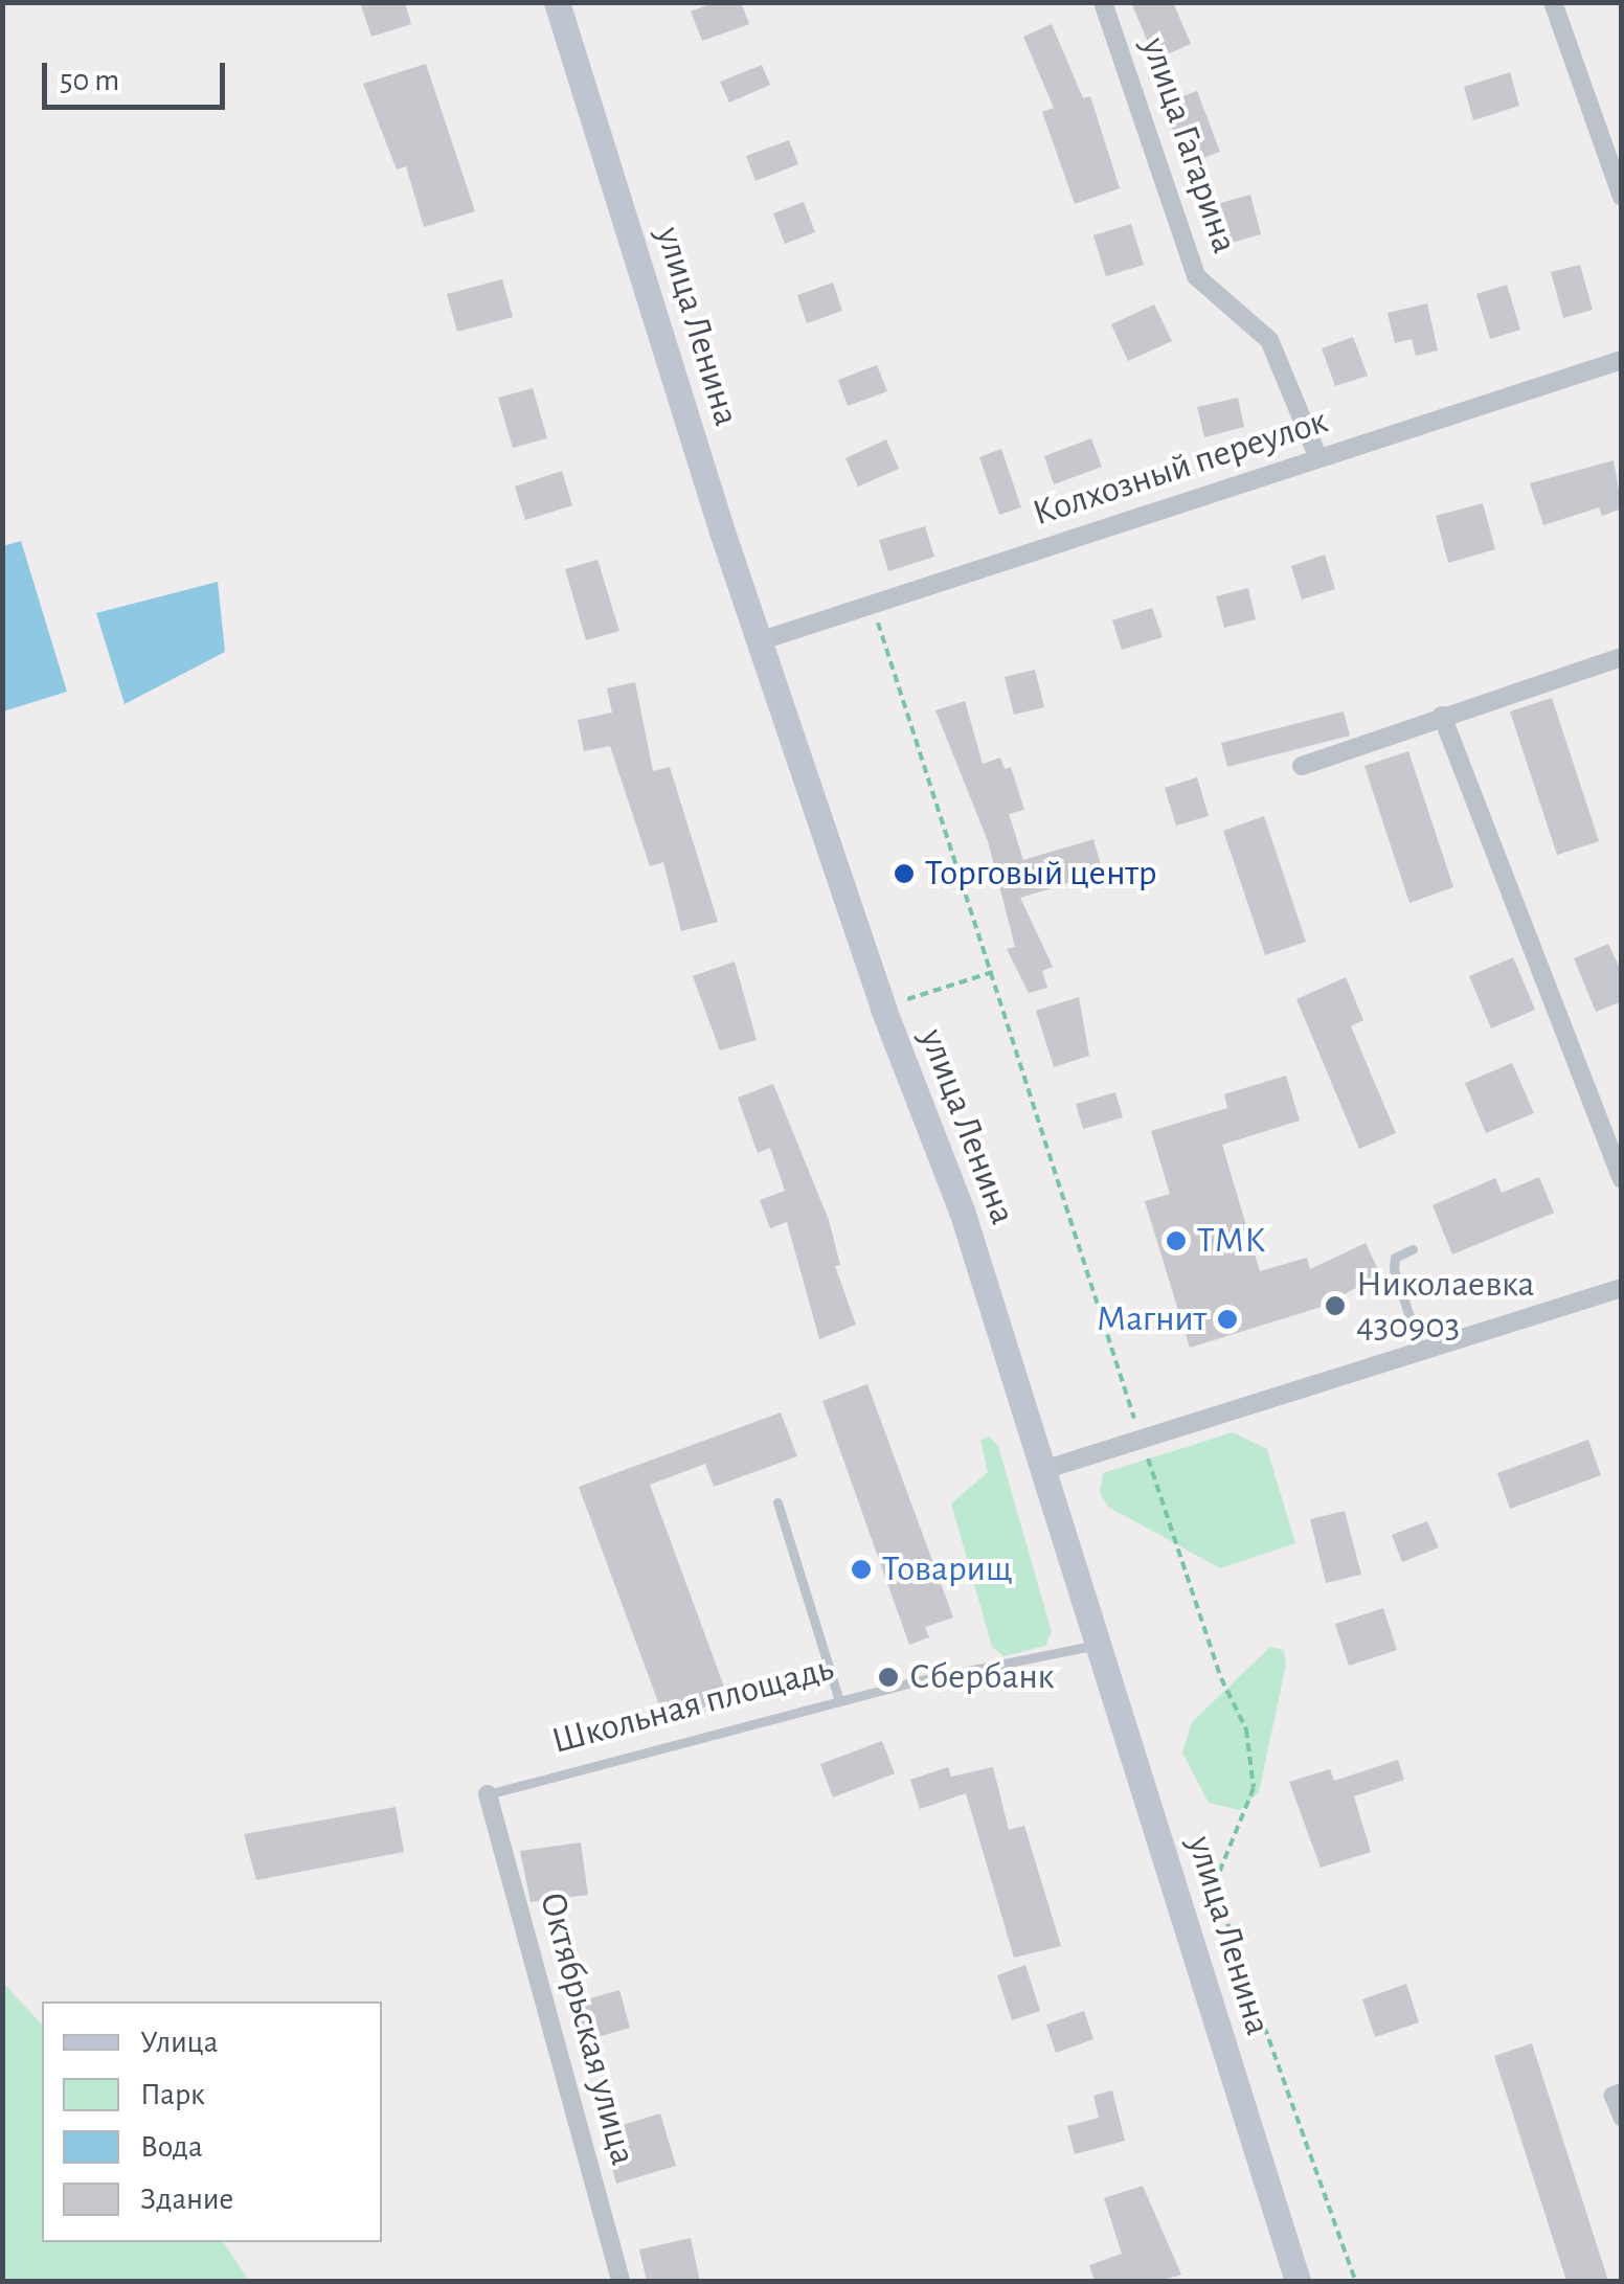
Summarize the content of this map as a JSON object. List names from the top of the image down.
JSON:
{
  "streets": {
    "main road": ["улица Ленина"],
    "street": ["улица Гагарина", "Колхозный переулок", "Октябрьская улица"],
    "lane": ["Школьная площадь"]
  },
  "crossings": [
    ["улица Гагарина", "Колхозный переулок"],
    ["улица Ленина", "Колхозный переулок"],
    ["улица Ленина", "Школьная площадь"],
    ["Школьная площадь", "Октябрьская улица"]
  ],
  "places": [
    "Торговый центр",
    "ТМК",
    "Николаевка 430903",
    "Магнит",
    "Товарищ",
    "Сбербанк"
  ],
  "legend": [
    "Улица",
    "Парк",
    "Вода",
    "Здание"
  ],
  "scale_bar": "50 m"
}
